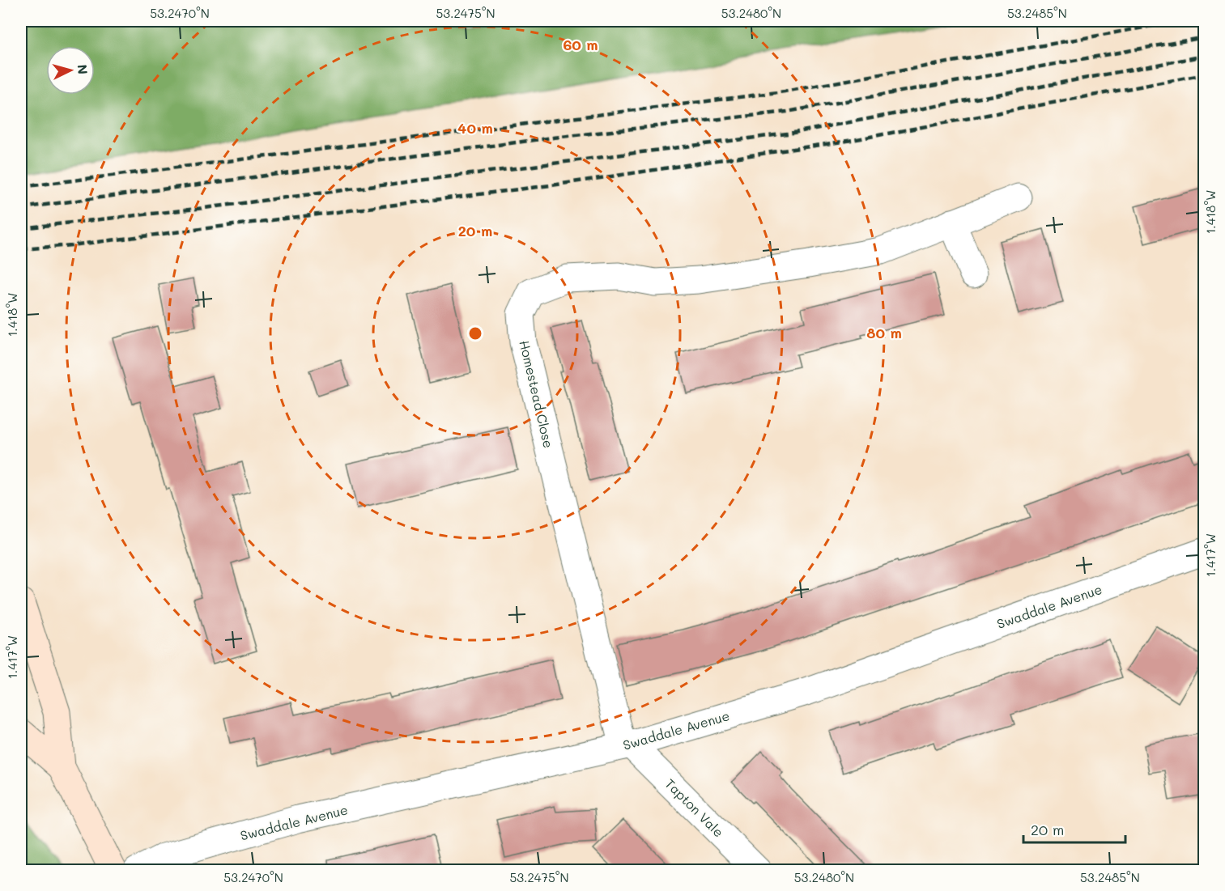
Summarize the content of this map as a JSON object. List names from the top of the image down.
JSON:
{
  "streets": {
    "street": ["Homestead Close", "Swaddale Avenue", "Tapton Vale"]
  },
  "crossings": [
    ["Homestead Close", "Swaddale Avenue"],
    ["Homestead Close", "Tapton Vale"],
    ["Swaddale Avenue", "Tapton Vale"]
  ],
  "scale_bar": "20 m",
  "north": "right",
  "coordinates": [
    "53.2470°N",
    "53.2475°N",
    "53.2480°N",
    "53.2485°N",
    "1.418°W",
    "1.417°W"
  ],
  "rings": [
    "60 m",
    "40 m",
    "20 m",
    "80 m"
  ]
}
